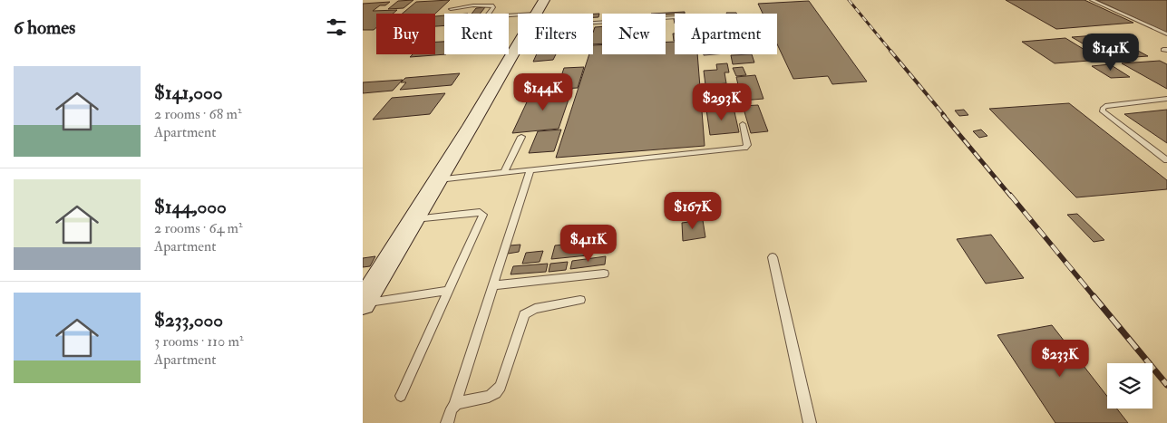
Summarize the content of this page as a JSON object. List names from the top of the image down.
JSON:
{
  "page": {
    "heading": "6 homes",
    "chip": [
      "Buy",
      "Rent",
      "Filters",
      "New",
      "Apartment"
    ],
    "price": [
      "$141K",
      "$144K",
      "$293K",
      "$167K",
      "$411K",
      "$233K"
    ],
    "list": [
      {
        "name": "$141,000",
        "note": "2 rooms · 68 m² · Apartment"
      },
      {
        "name": "$144,000",
        "note": "2 rooms · 64 m² · Apartment"
      },
      {
        "name": "$233,000",
        "note": "3 rooms · 110 m² · Apartment"
      }
    ]
  }
}
